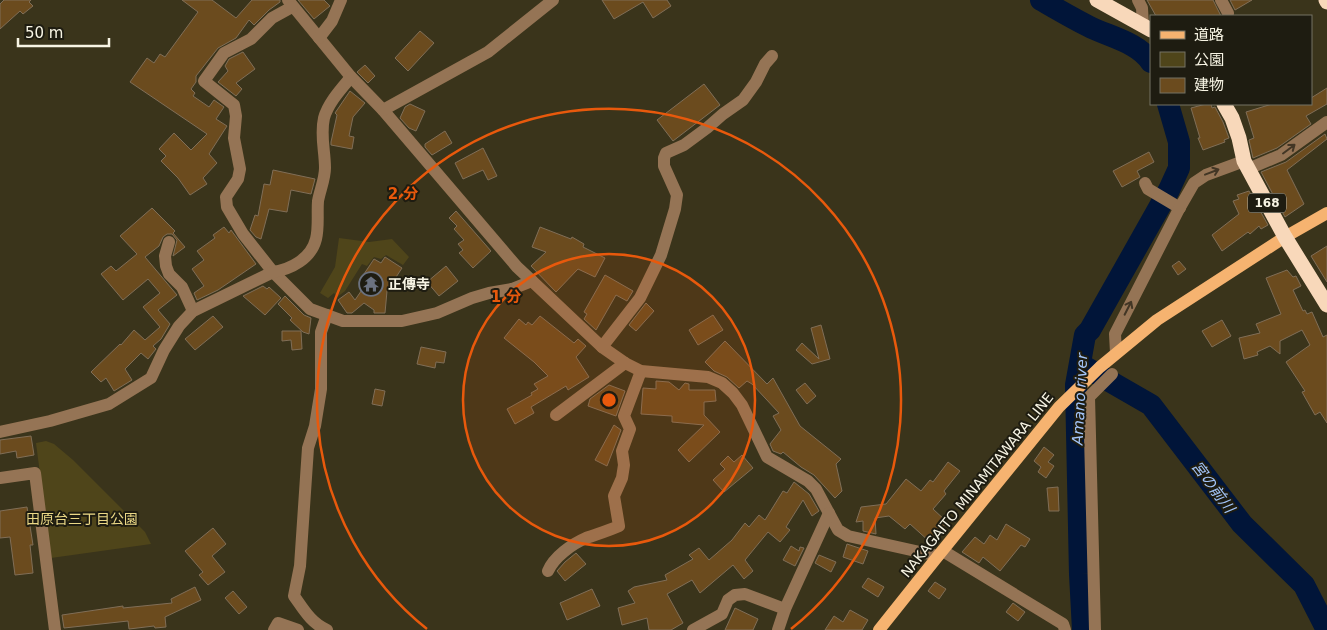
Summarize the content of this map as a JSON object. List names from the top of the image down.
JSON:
{
  "streets": {
    "highway": ["168"],
    "main road": ["NAKAGAITO MINAMITAWARA LINE"]
  },
  "crossings": [
    ["168", "NAKAGAITO MINAMITAWARA LINE"]
  ],
  "water": ["Amano river", "宮の前川"],
  "parks": ["田原台三丁目公園"],
  "places": {
    "temple": ["正傳寺"]
  },
  "legend": ["道路", "公園", "建物"],
  "scale_bar": "50 m",
  "rings": ["2 分", "1 分"]
}
